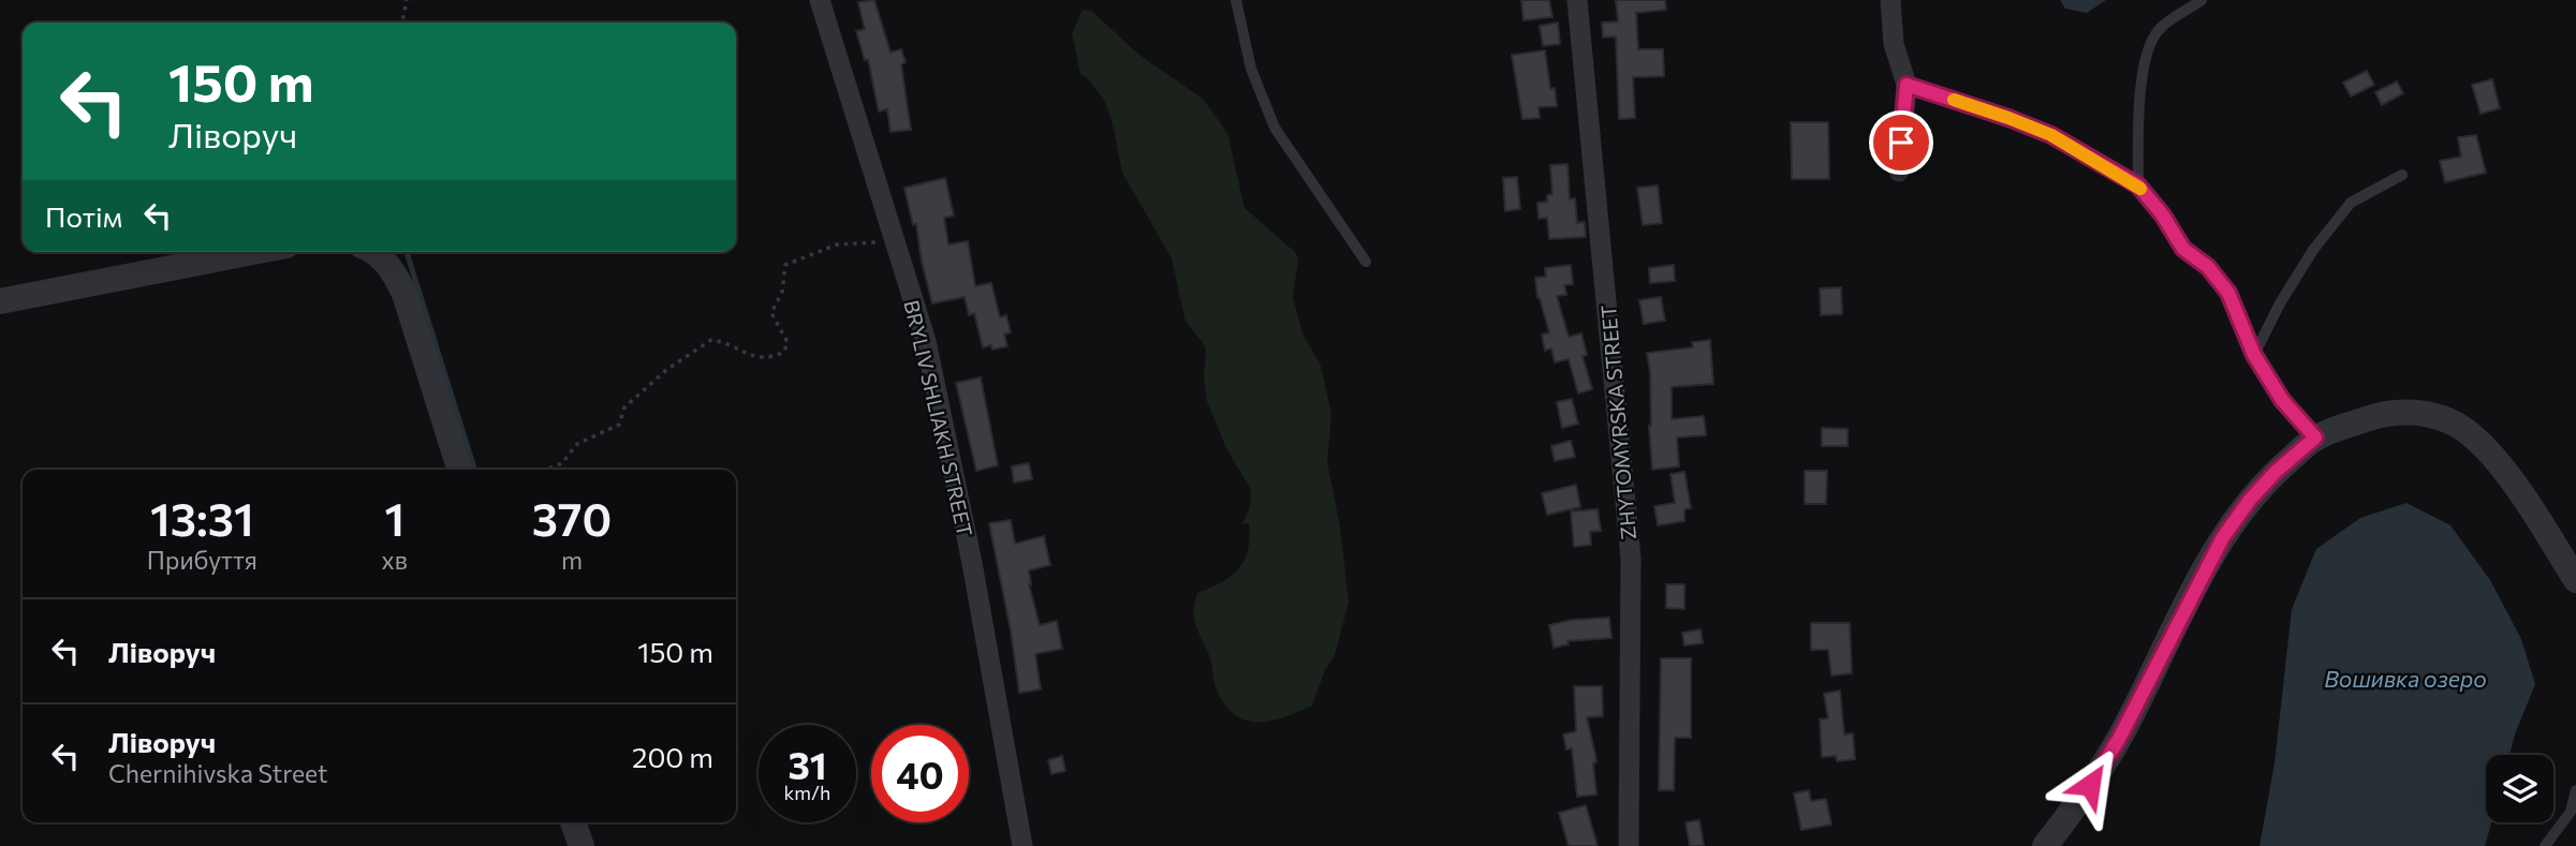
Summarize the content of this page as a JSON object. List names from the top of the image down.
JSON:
{
  "streets": {
    "street": ["BRYLIV SHLIAKH STREET", "ZHYTOMYRSKA STREET"]
  },
  "water": ["Вошивка озеро"],
  "page": {
    "turn": ["150 m", "Ліворуч"],
    "then": "Потім",
    "eta": [
      "13:31",
      "Прибуття",
      "1",
      "хв",
      "370",
      "m"
    ],
    "list": [
      {
        "name": "Ліворуч",
        "value": "150 m"
      },
      {
        "name": "Ліворуч",
        "note": "Chernihivska Street",
        "value": "200 m"
      }
    ],
    "speed": "31 km/h",
    "limit": "40"
  }
}
